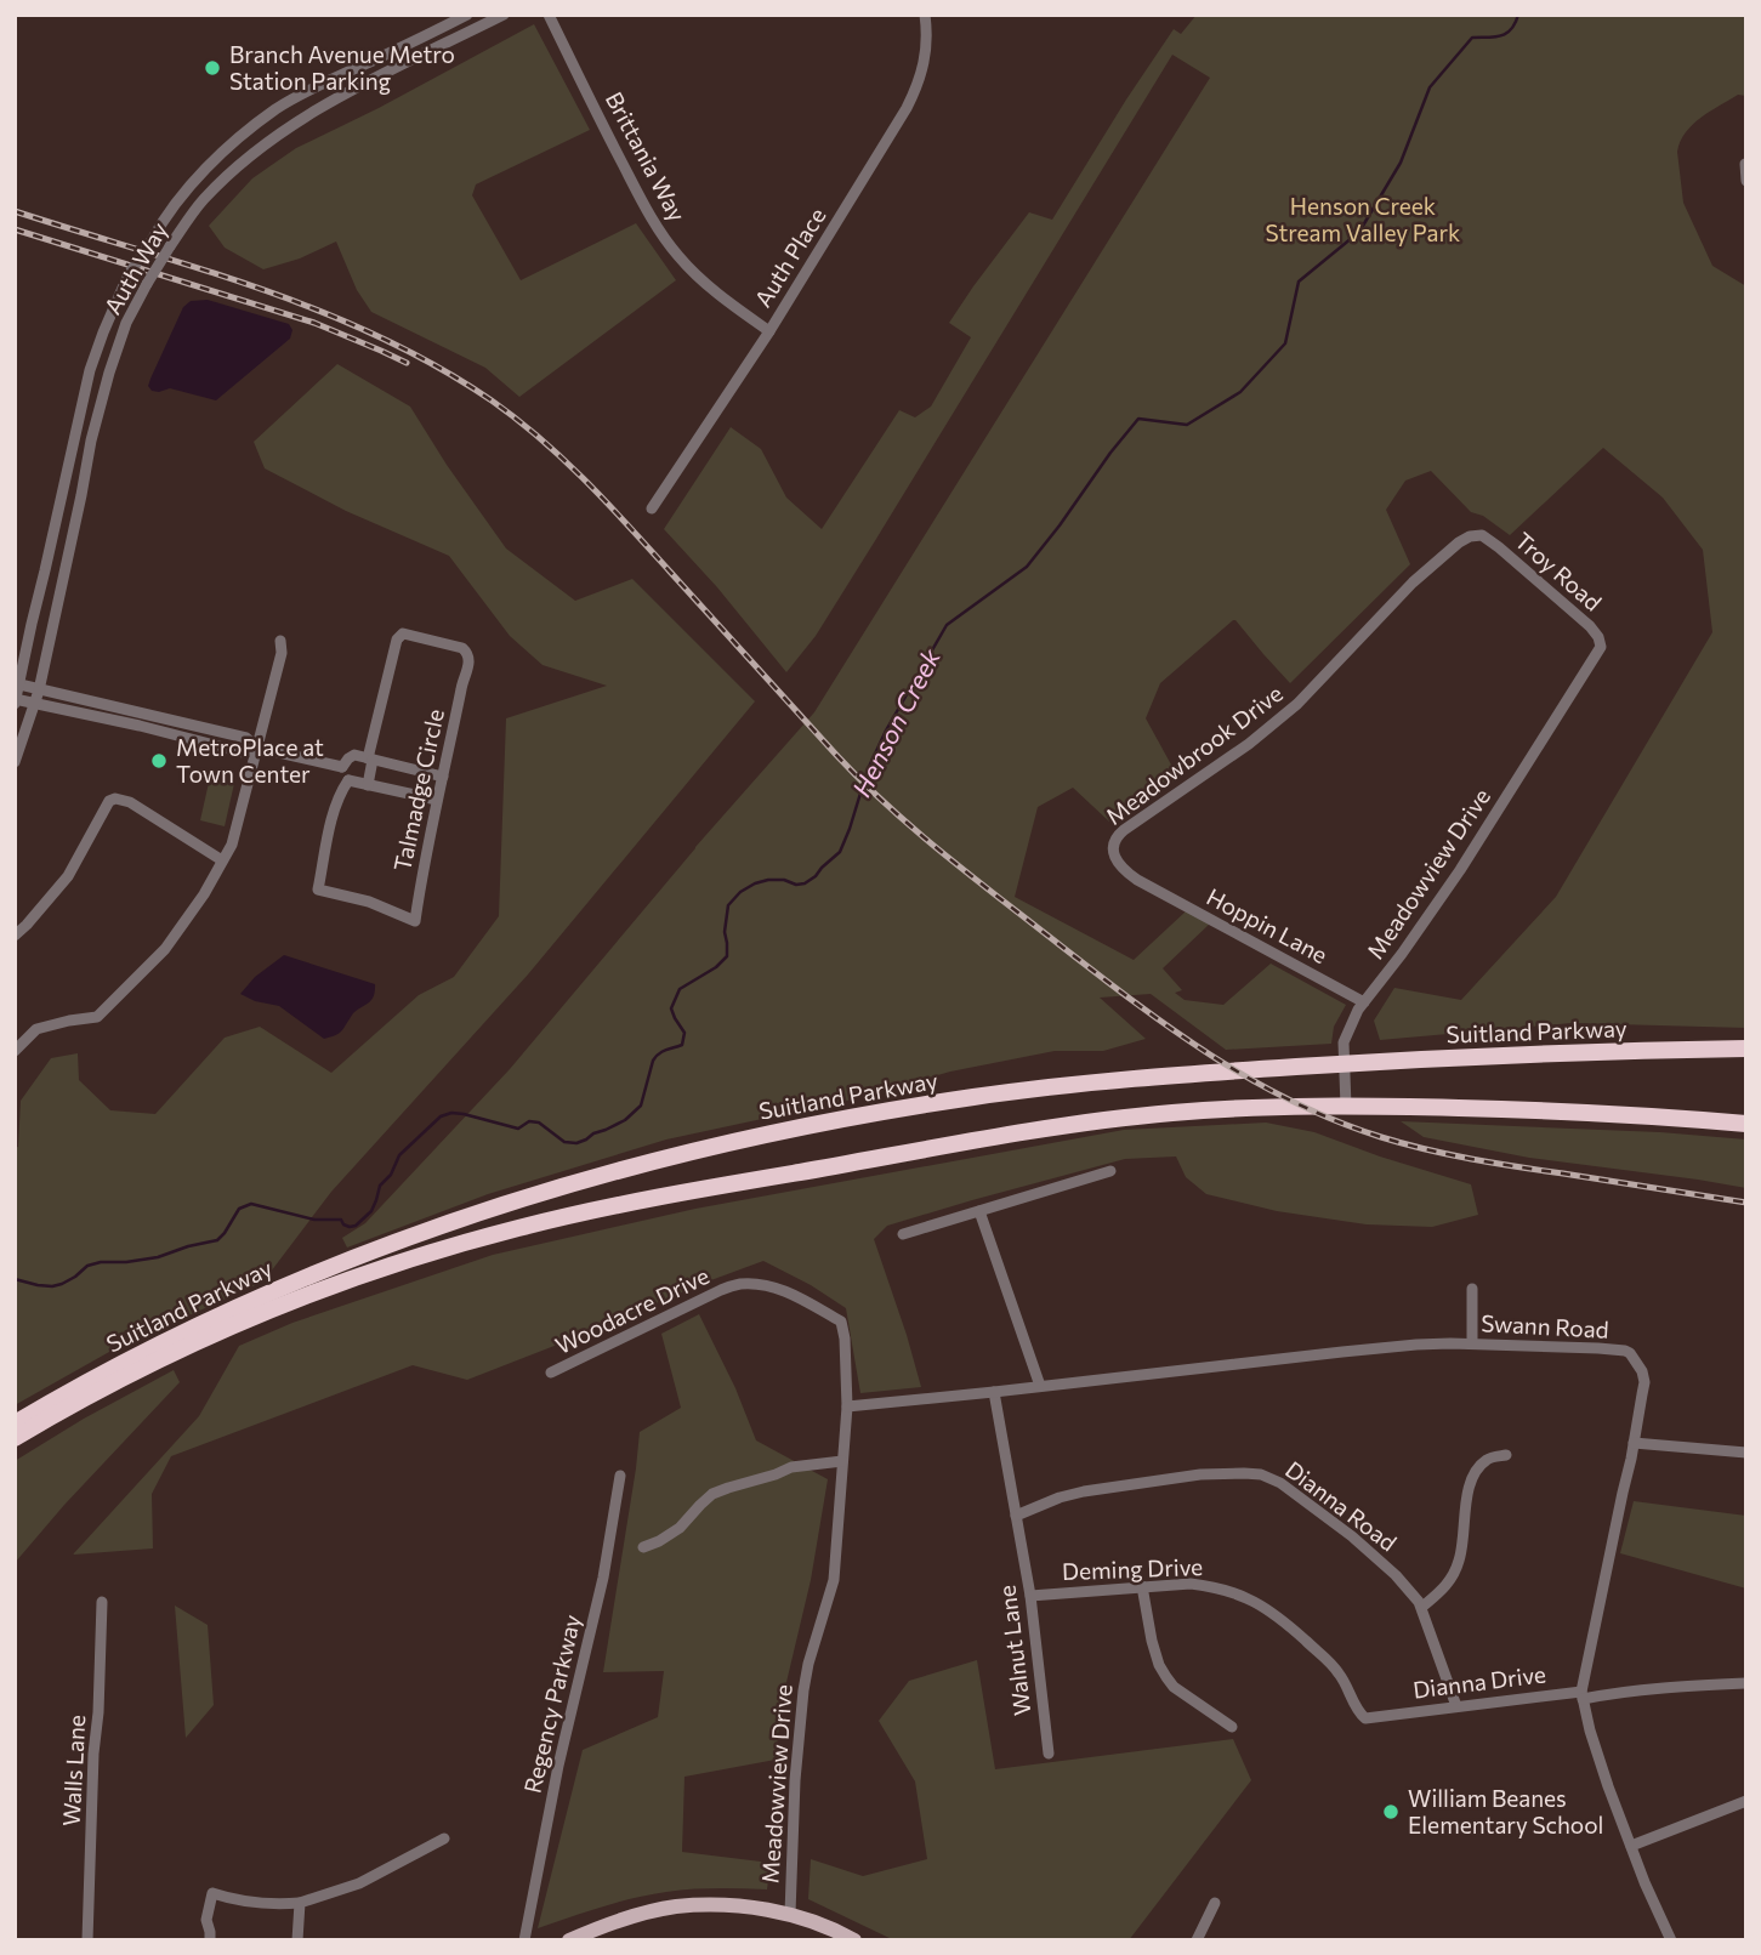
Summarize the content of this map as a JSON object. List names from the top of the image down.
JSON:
{
  "streets": {
    "highway": ["Suitland Parkway"],
    "street": [
      "Brittania Way",
      "Auth Place",
      "Auth Way",
      "Troy Road",
      "Meadowbrook Drive",
      "Talmadge Circle",
      "Meadowview Drive",
      "Hoppin Lane",
      "Woodacre Drive",
      "Swann Road",
      "Dianna Road",
      "Deming Drive",
      "Walnut Lane",
      "Dianna Drive",
      "Regency Parkway",
      "Walls Lane"
    ]
  },
  "crossings": [
    ["Brittania Way", "Auth Place"],
    ["Troy Road", "Meadowbrook Drive"],
    ["Troy Road", "Meadowview Drive"],
    ["Meadowbrook Drive", "Hoppin Lane"],
    ["Meadowview Drive", "Hoppin Lane"],
    ["Meadowview Drive", "Suitland Parkway"],
    ["Meadowview Drive", "Woodacre Drive"],
    ["Meadowview Drive", "Swann Road"],
    ["Woodacre Drive", "Swann Road"],
    ["Swann Road", "Walnut Lane"],
    ["Swann Road", "Dianna Drive"],
    ["Dianna Road", "Walnut Lane"],
    ["Dianna Road", "Dianna Drive"],
    ["Deming Drive", "Walnut Lane"],
    ["Deming Drive", "Dianna Drive"]
  ],
  "water": ["Henson Creek"],
  "parks": ["Henson Creek Stream Valley Park"],
  "places": ["Branch Avenue Metro Station Parking", "MetroPlace at Town Center", "William Beanes Elementary School"]
}
